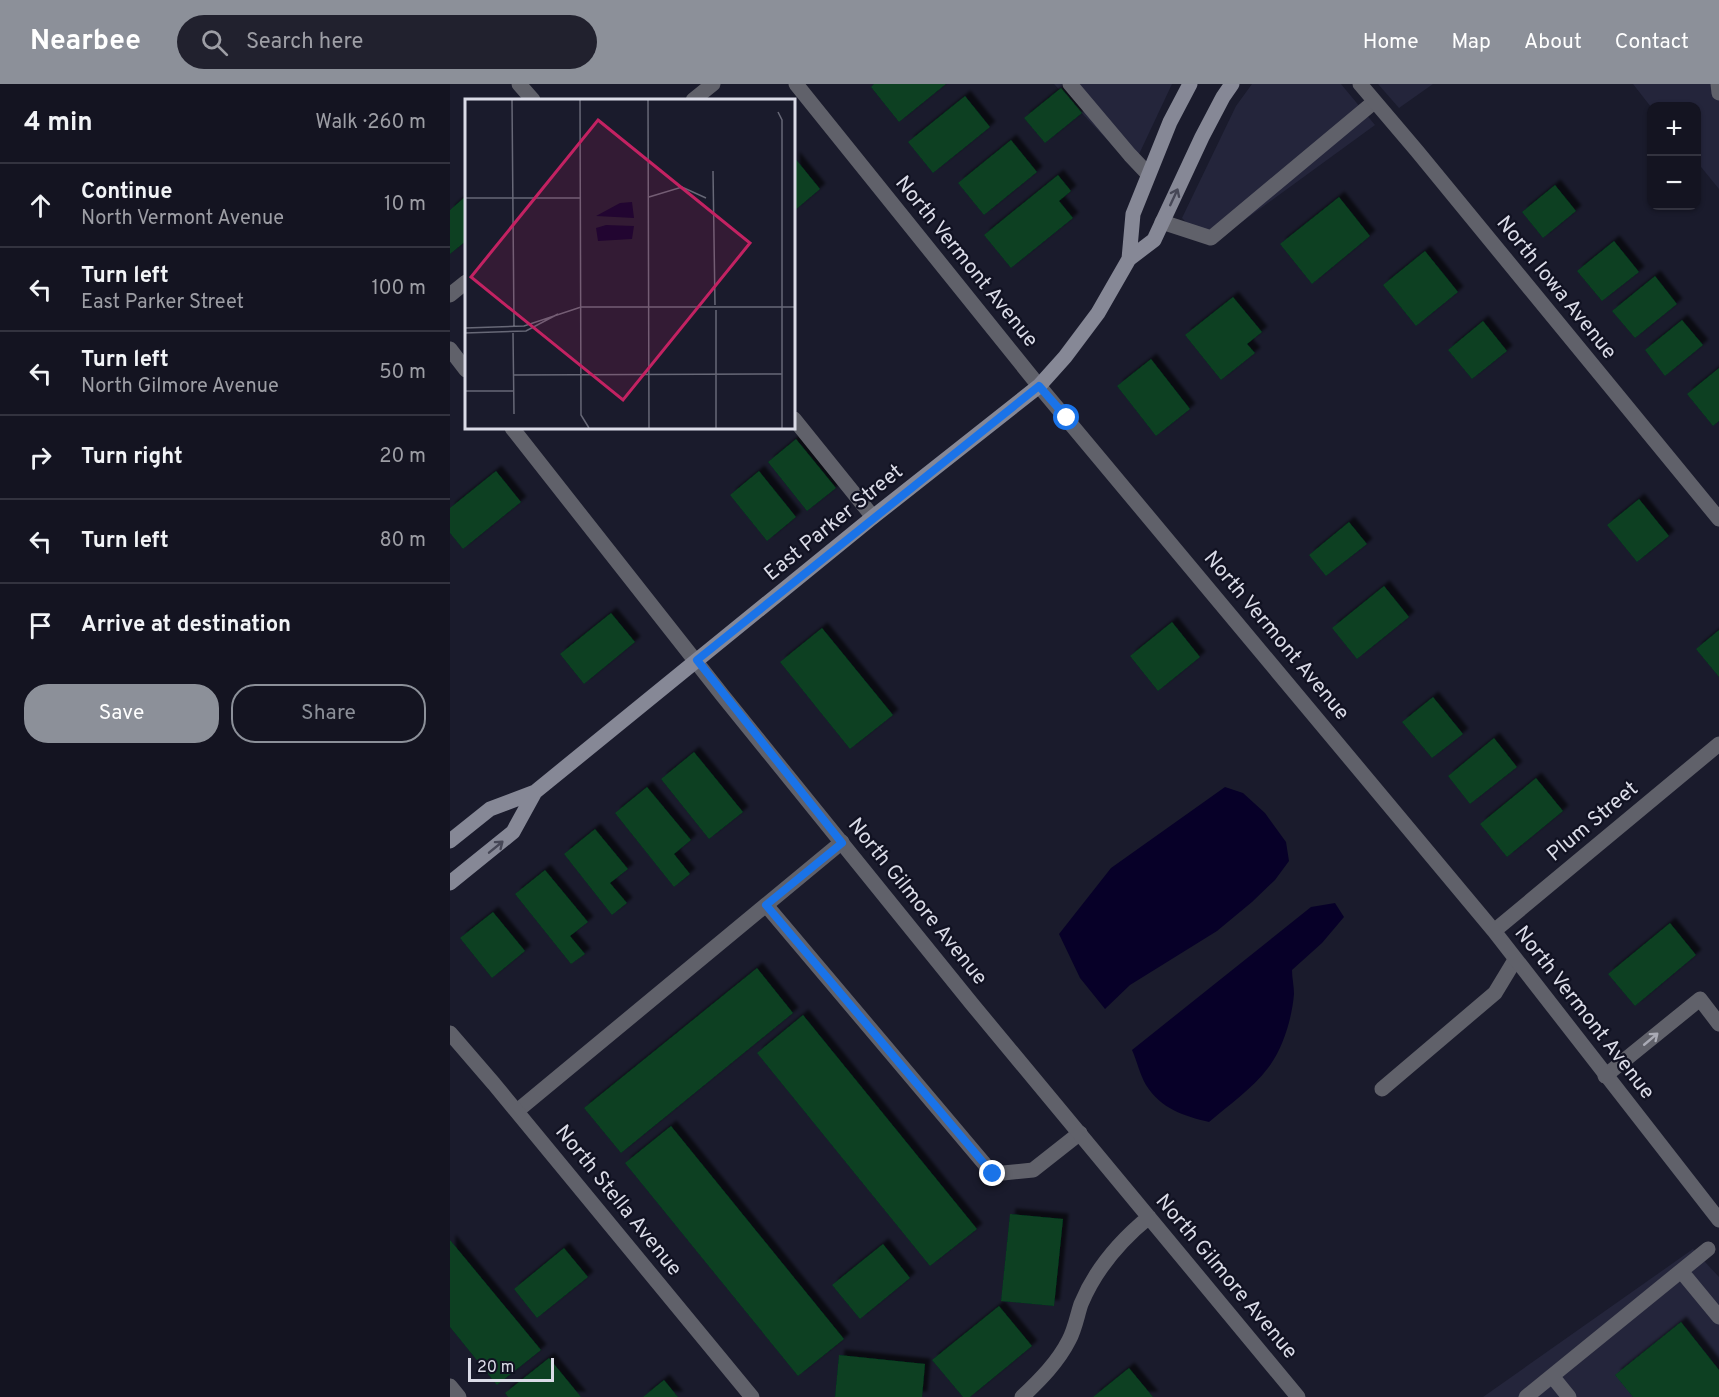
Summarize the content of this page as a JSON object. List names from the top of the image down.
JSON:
{
  "streets": {
    "street": [
      "North Vermont Avenue",
      "North Iowa Avenue",
      "East Parker Street",
      "Plum Street",
      "North Gilmore Avenue",
      "North Stella Avenue"
    ]
  },
  "crossings": [
    ["North Vermont Avenue", "East Parker Street"],
    ["North Vermont Avenue", "Plum Street"],
    ["East Parker Street", "North Gilmore Avenue"]
  ],
  "scale_bar": "20 m",
  "page": {
    "header": "Nearbee",
    "search": "Search here",
    "nav": [
      "Home",
      "Map",
      "About",
      "Contact"
    ],
    "heading": ["4 min", "Walk · 260 m"],
    "map_buttons": ["+", "−"],
    "list": [
      ["Continue", "North Vermont Avenue", "10 m"],
      ["Turn left", "East Parker Street", "100 m"],
      ["Turn left", "North Gilmore Avenue", "50 m"],
      ["Turn right", "20 m"],
      ["Turn left", "80 m"],
      "Arrive at destination"
    ],
    "buttons": ["Save", "Share"],
    "scale": "20 m"
  }
}
